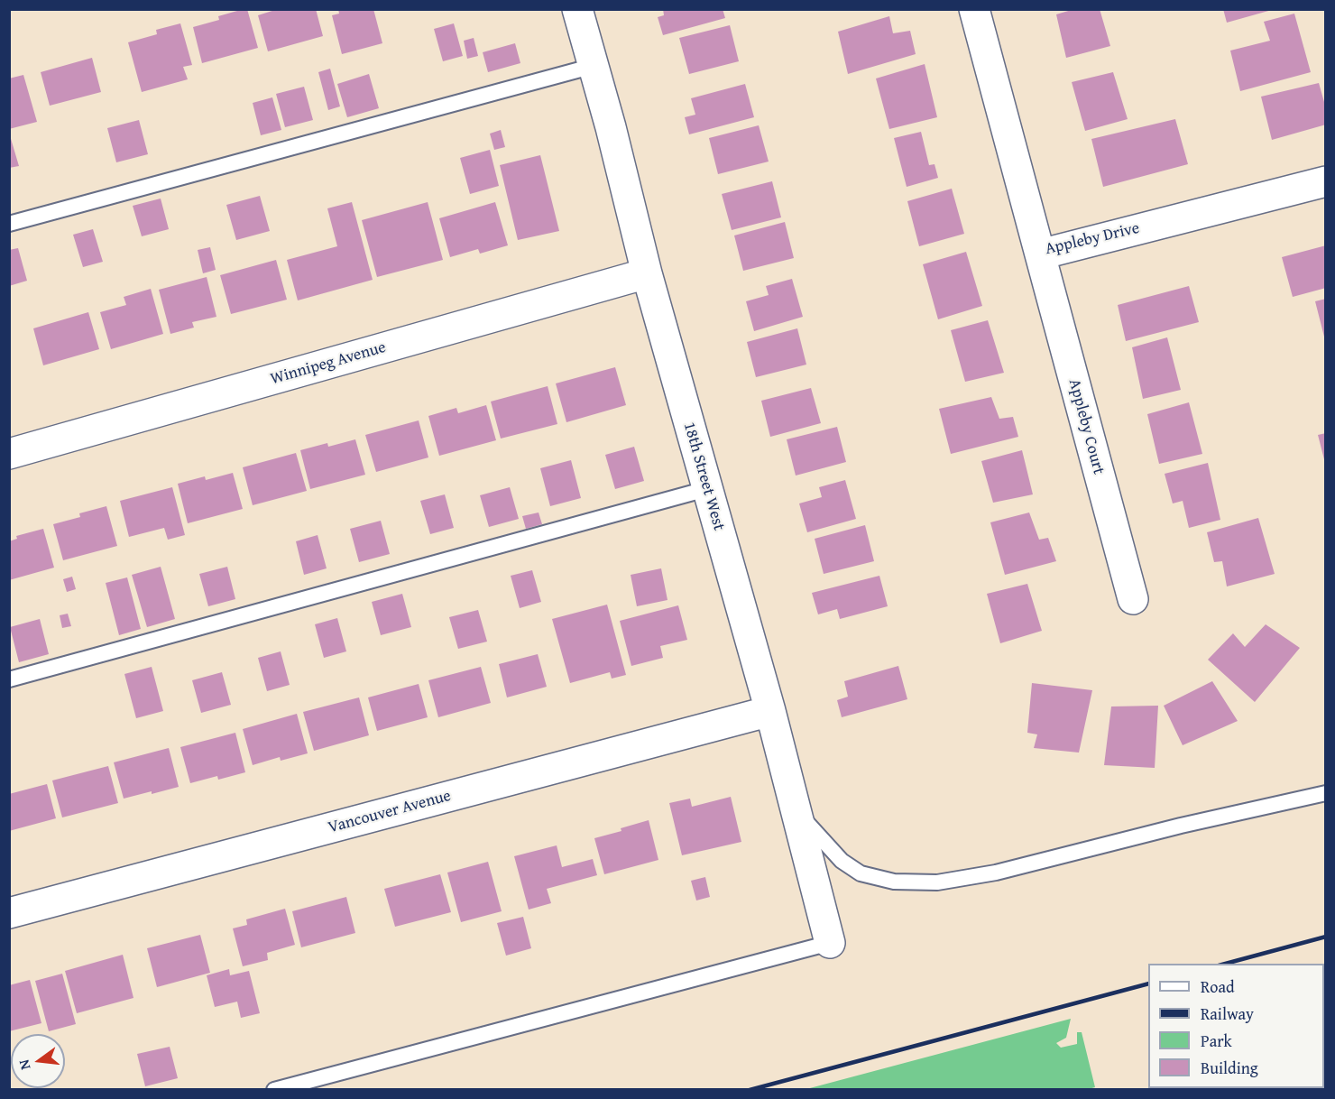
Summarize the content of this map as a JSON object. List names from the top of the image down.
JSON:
{
  "streets": {
    "street": [
      "Appleby Drive",
      "Winnipeg Avenue",
      "Appleby Court",
      "18th Street West",
      "Vancouver Avenue"
    ]
  },
  "crossings": [
    ["Appleby Drive", "Appleby Court"],
    ["Winnipeg Avenue", "18th Street West"],
    ["18th Street West", "Vancouver Avenue"]
  ],
  "legend": [
    "Road",
    "Railway",
    "Park",
    "Building"
  ],
  "north": "left"
}
